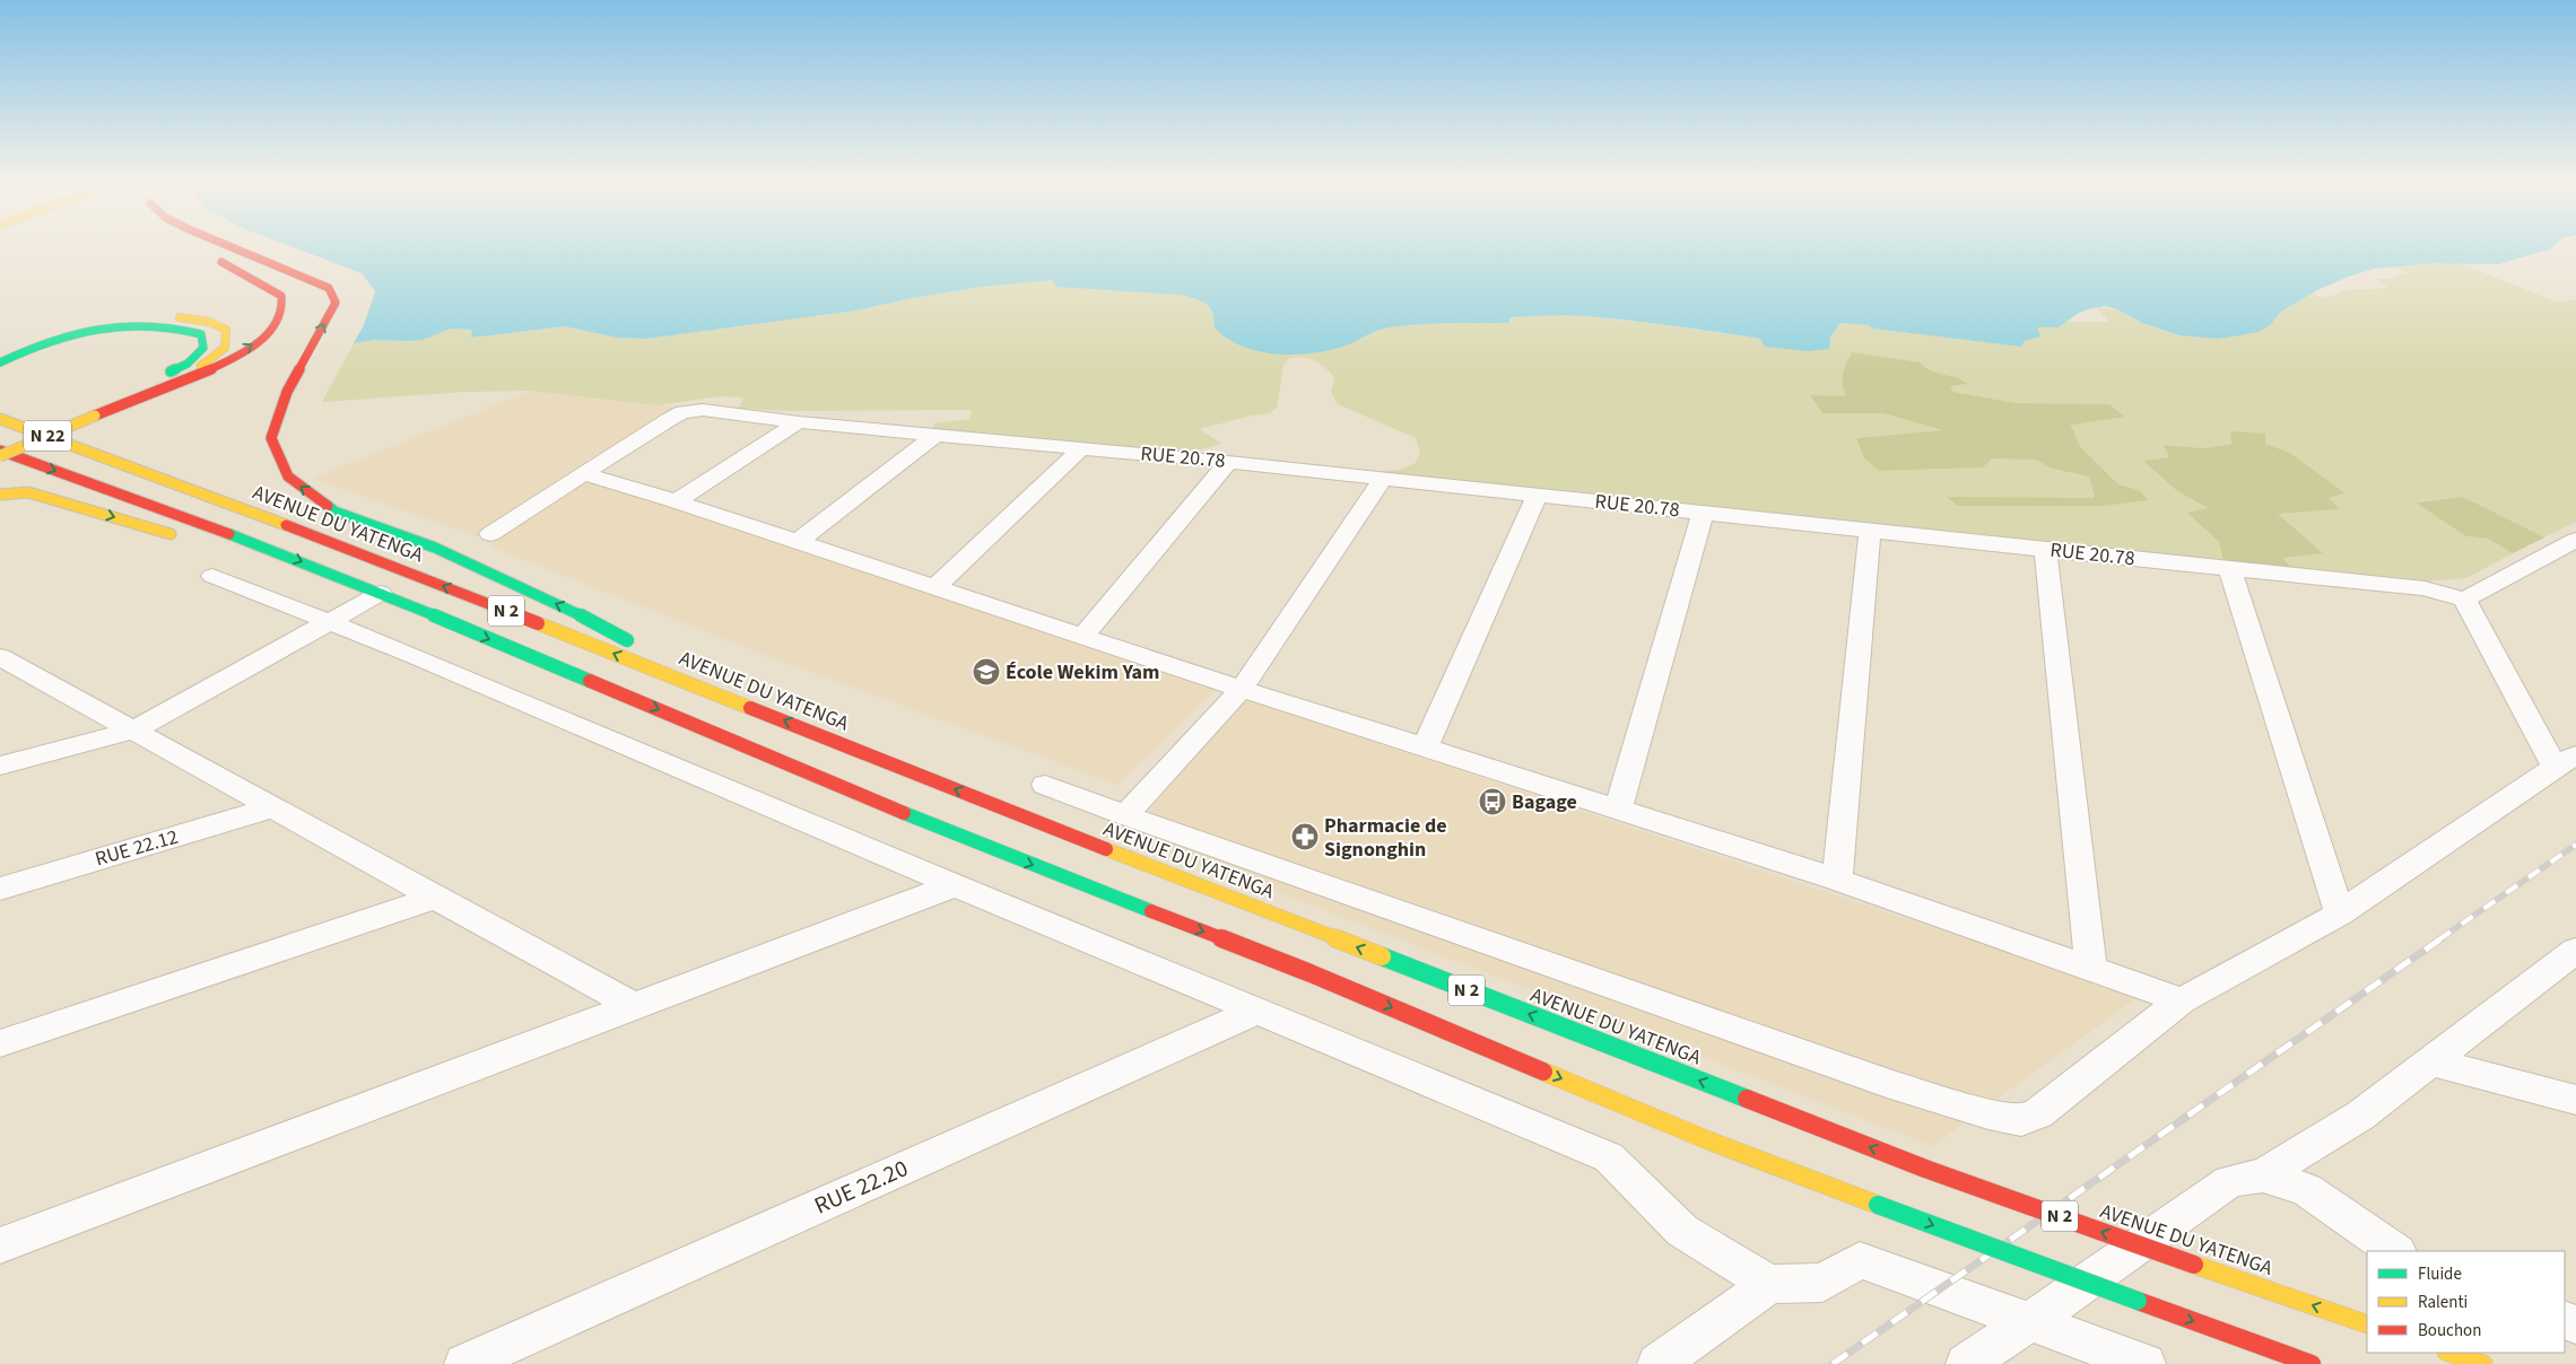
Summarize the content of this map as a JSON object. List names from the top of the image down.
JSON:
{
  "streets": {
    "main road": ["N 22", "AVENUE DU YATENGA", "N 2"],
    "street": ["RUE 20.78", "RUE 22.12", "RUE 22.20"]
  },
  "crossings": [
    ["N 22", "N 2"]
  ],
  "places": {
    "school or university": ["École Wekim Yam"],
    "bus stop": ["Bagage"],
    "pharmacy": ["Pharmacie de Signonghin"]
  },
  "legend": ["Fluide", "Ralenti", "Bouchon"]
}
